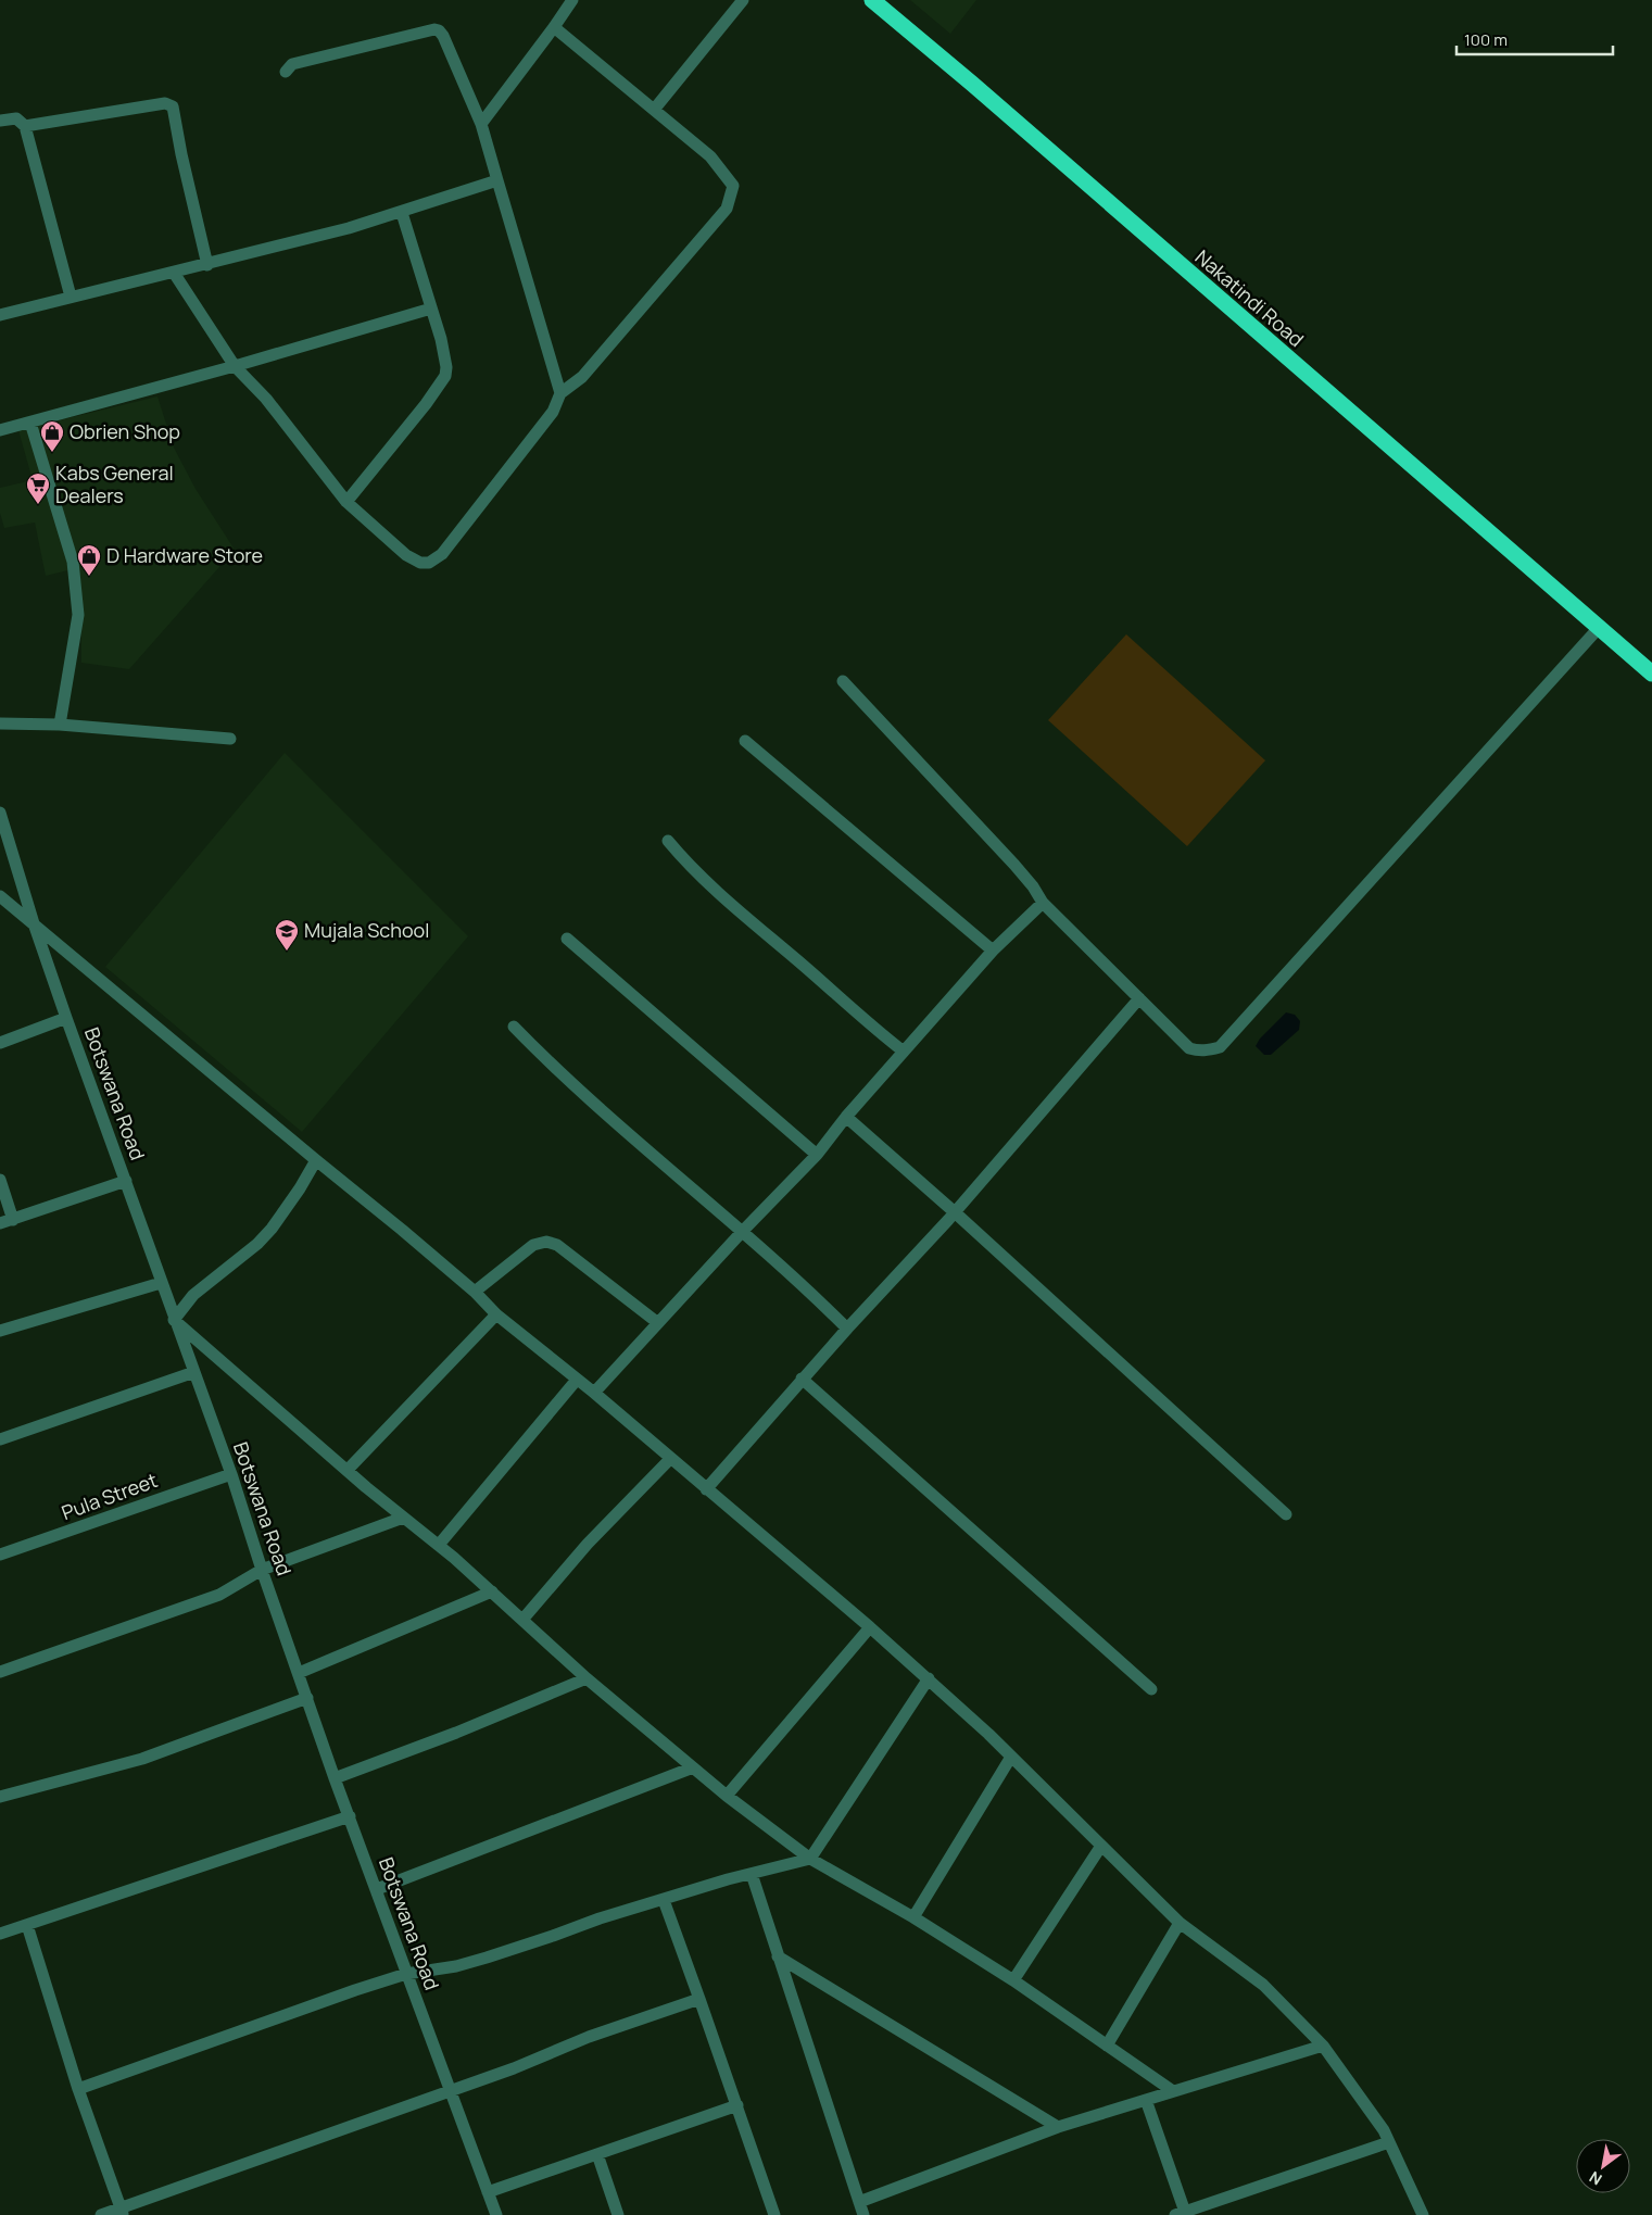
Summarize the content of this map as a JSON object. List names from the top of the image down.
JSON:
{
  "streets": {
    "highway": ["Nakatindi Road"],
    "street": ["Botswana Road", "Pula Street"]
  },
  "crossings": [
    ["Botswana Road", "Pula Street"]
  ],
  "places": {
    "shop": ["Obrien Shop", "D Hardware Store"],
    "supermarket": ["Kabs General Dealers"],
    "school or university": ["Mujala School"]
  },
  "scale_bar": "100 m",
  "north": "bottom left"
}
